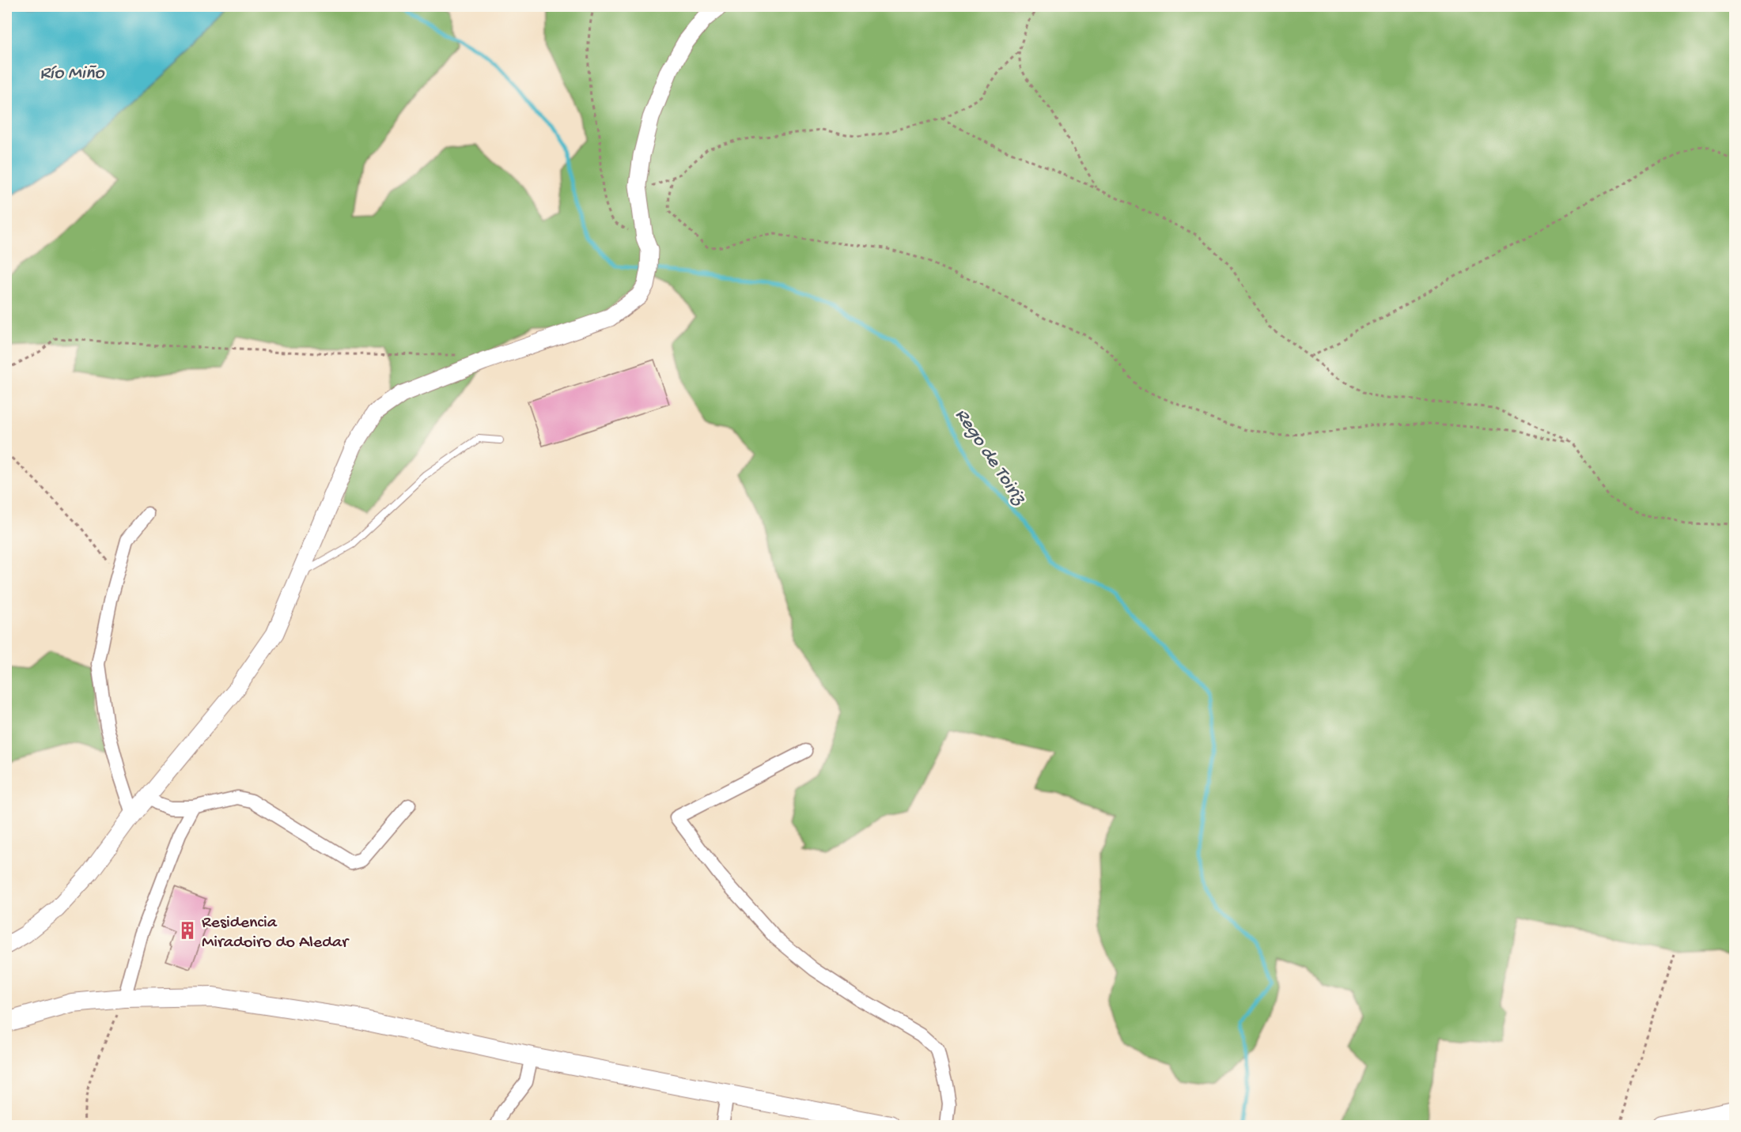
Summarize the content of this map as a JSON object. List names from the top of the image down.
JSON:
{
  "water": ["Río Miño", "Rego de Toiriz"],
  "places": {
    "building": ["Residencia Miradoiro do Aledar"]
  }
}
